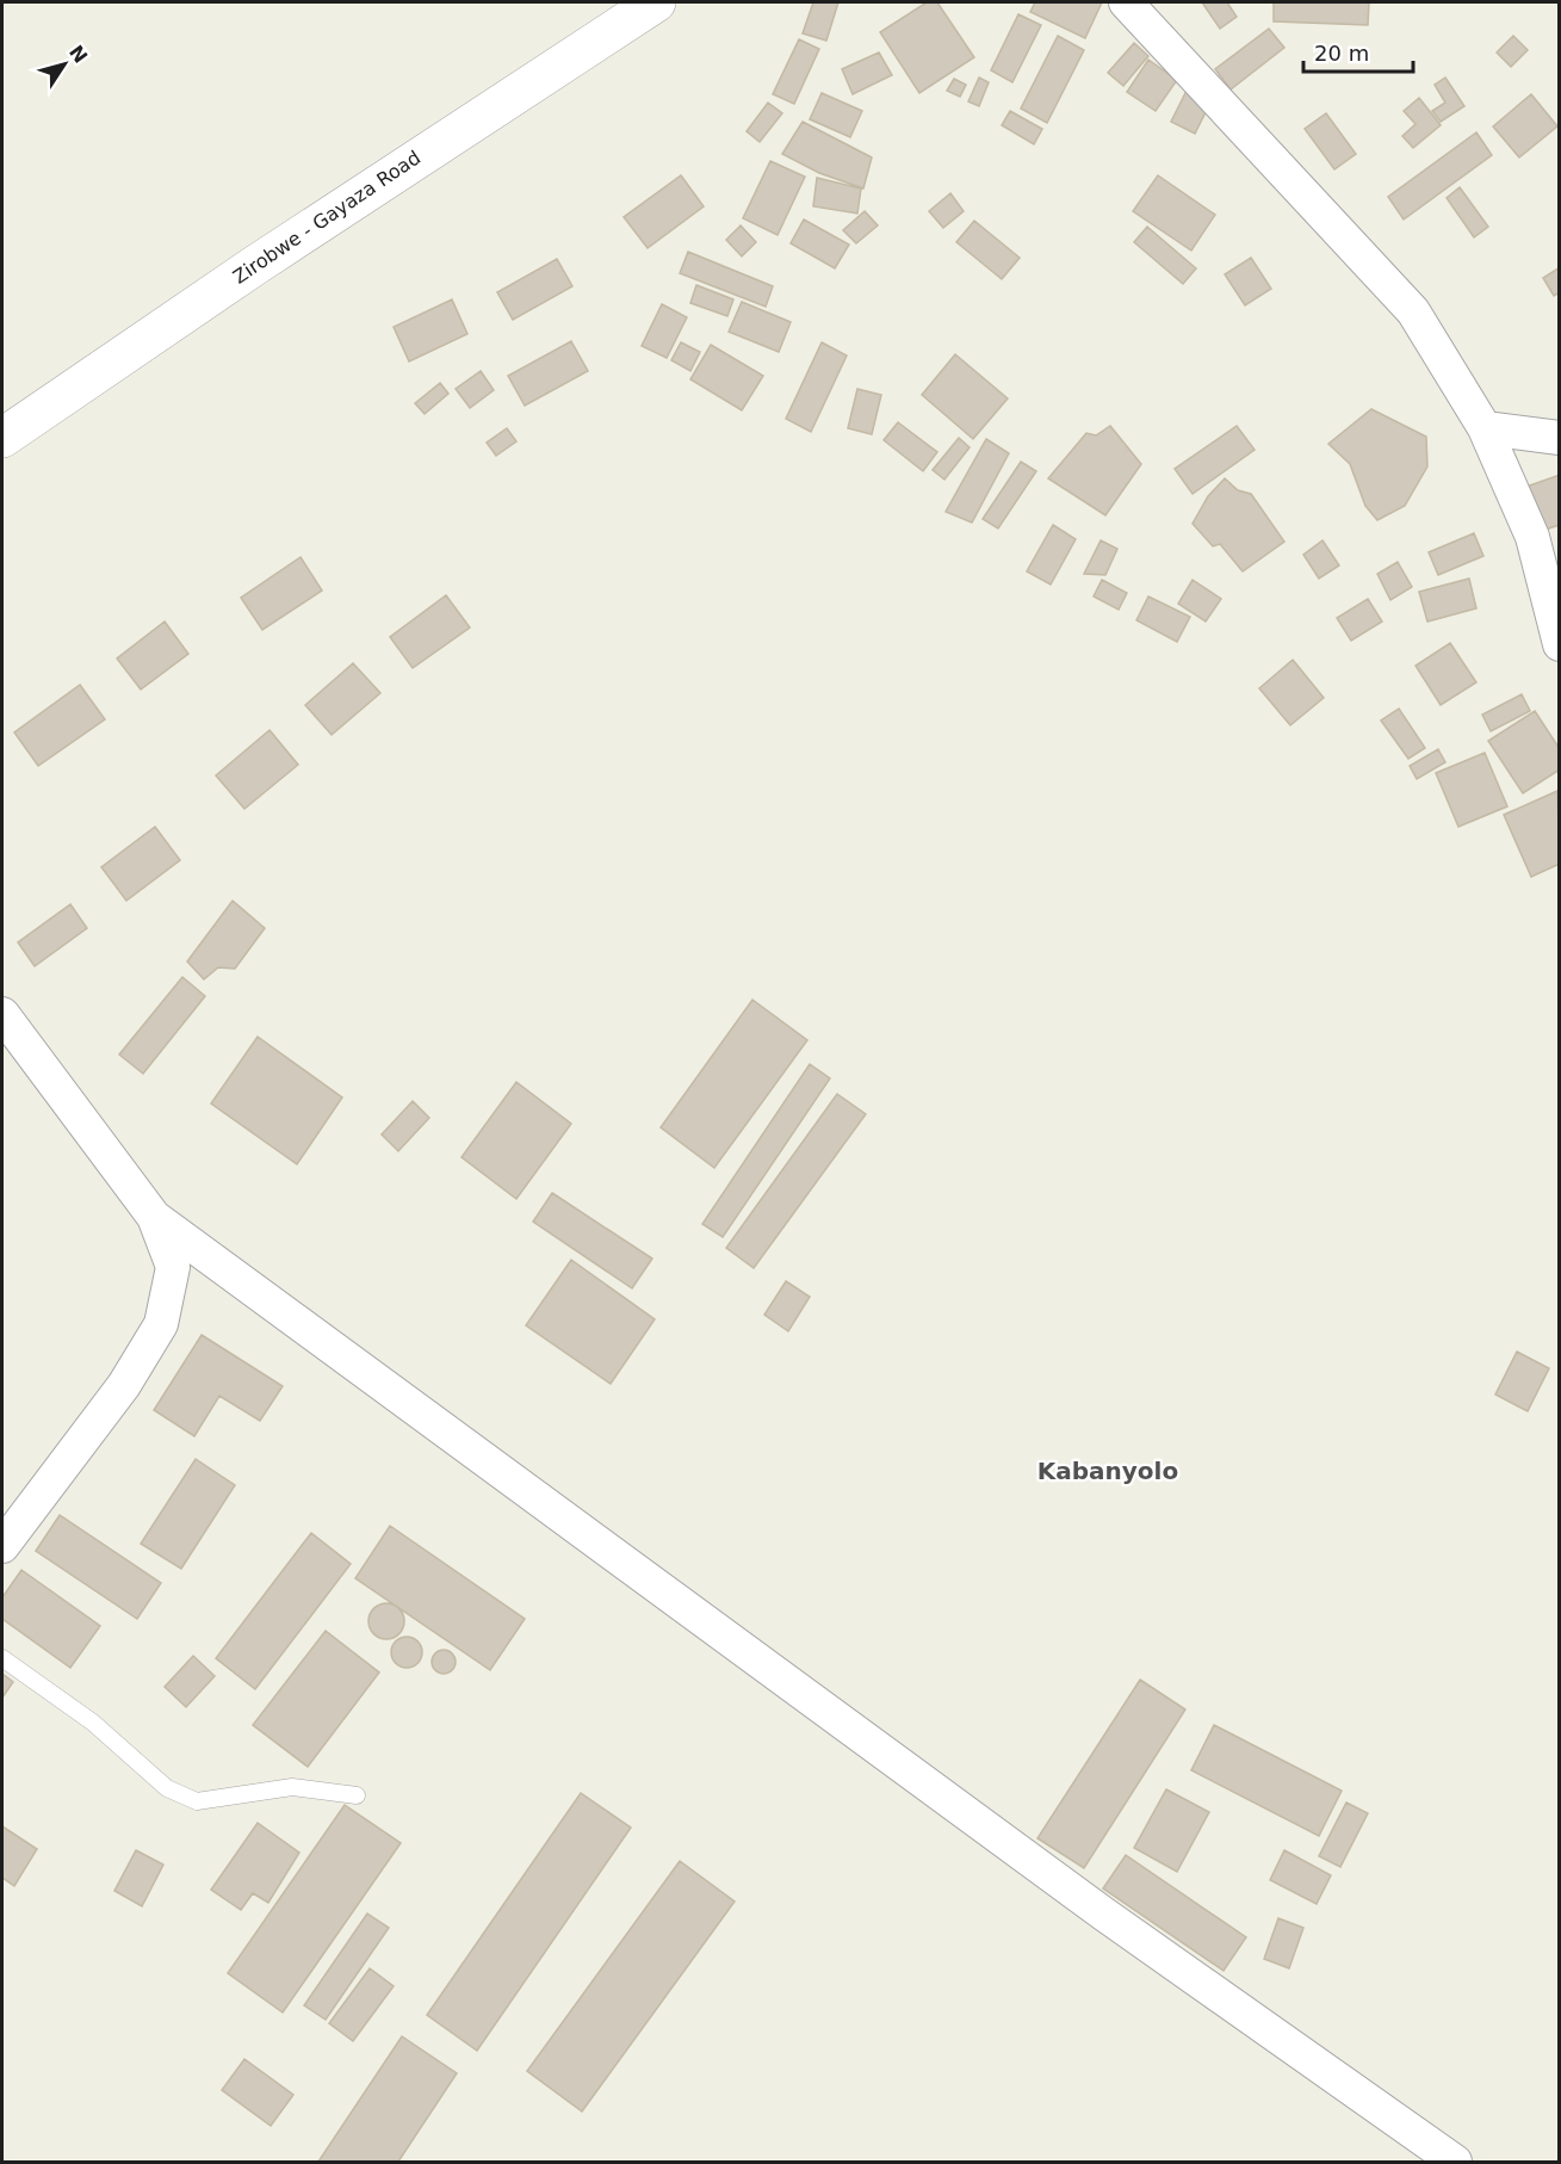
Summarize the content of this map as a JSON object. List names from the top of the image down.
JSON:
{
  "streets": {
    "street": ["Zirobwe - Gayaza Road"]
  },
  "districts": ["Kabanyolo"],
  "scale_bar": "20 m",
  "north": "top right"
}
